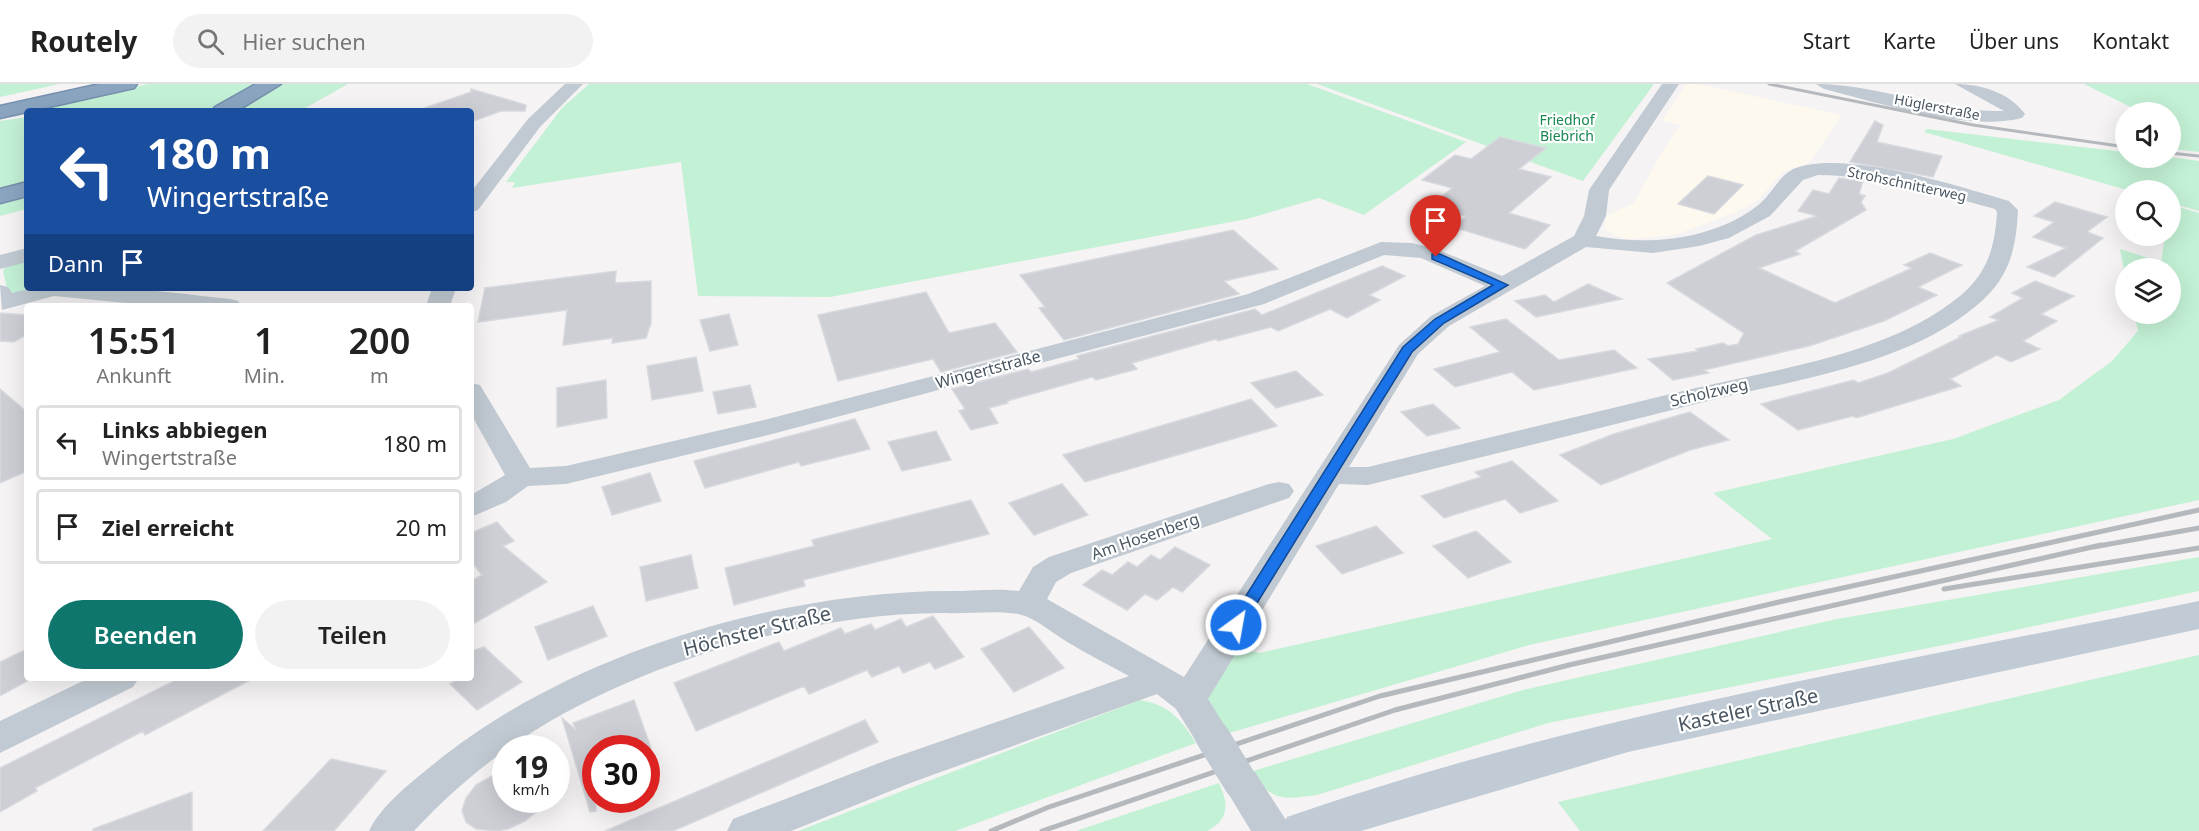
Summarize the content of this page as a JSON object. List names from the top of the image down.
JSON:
{
  "streets": {
    "main road": ["Kasteler Straße"],
    "street": [
      "Hüglerstraße",
      "Strohschnitterweg",
      "Wingertstraße",
      "Scholzweg",
      "Am Hosenberg",
      "Höchster Straße"
    ]
  },
  "crossings": [
    ["Strohschnitterweg", "Scholzweg"],
    ["Am Hosenberg", "Höchster Straße"]
  ],
  "parks": ["Friedhof Biebrich"],
  "page": {
    "header": "Routely",
    "search": "Hier suchen",
    "nav": [
      "Start",
      "Karte",
      "Über uns",
      "Kontakt"
    ],
    "turn": ["180 m", "Wingertstraße"],
    "then": "Dann",
    "eta": [
      "15:51",
      "Ankunft",
      "1",
      "Min.",
      "200",
      "m"
    ],
    "list": [
      {
        "name": "Links abbiegen",
        "note": "Wingertstraße",
        "value": "180 m"
      },
      {
        "name": "Ziel erreicht",
        "value": "20 m"
      }
    ],
    "buttons": ["Beenden", "Teilen"],
    "speed": "19 km/h",
    "limit": "30"
  }
}
